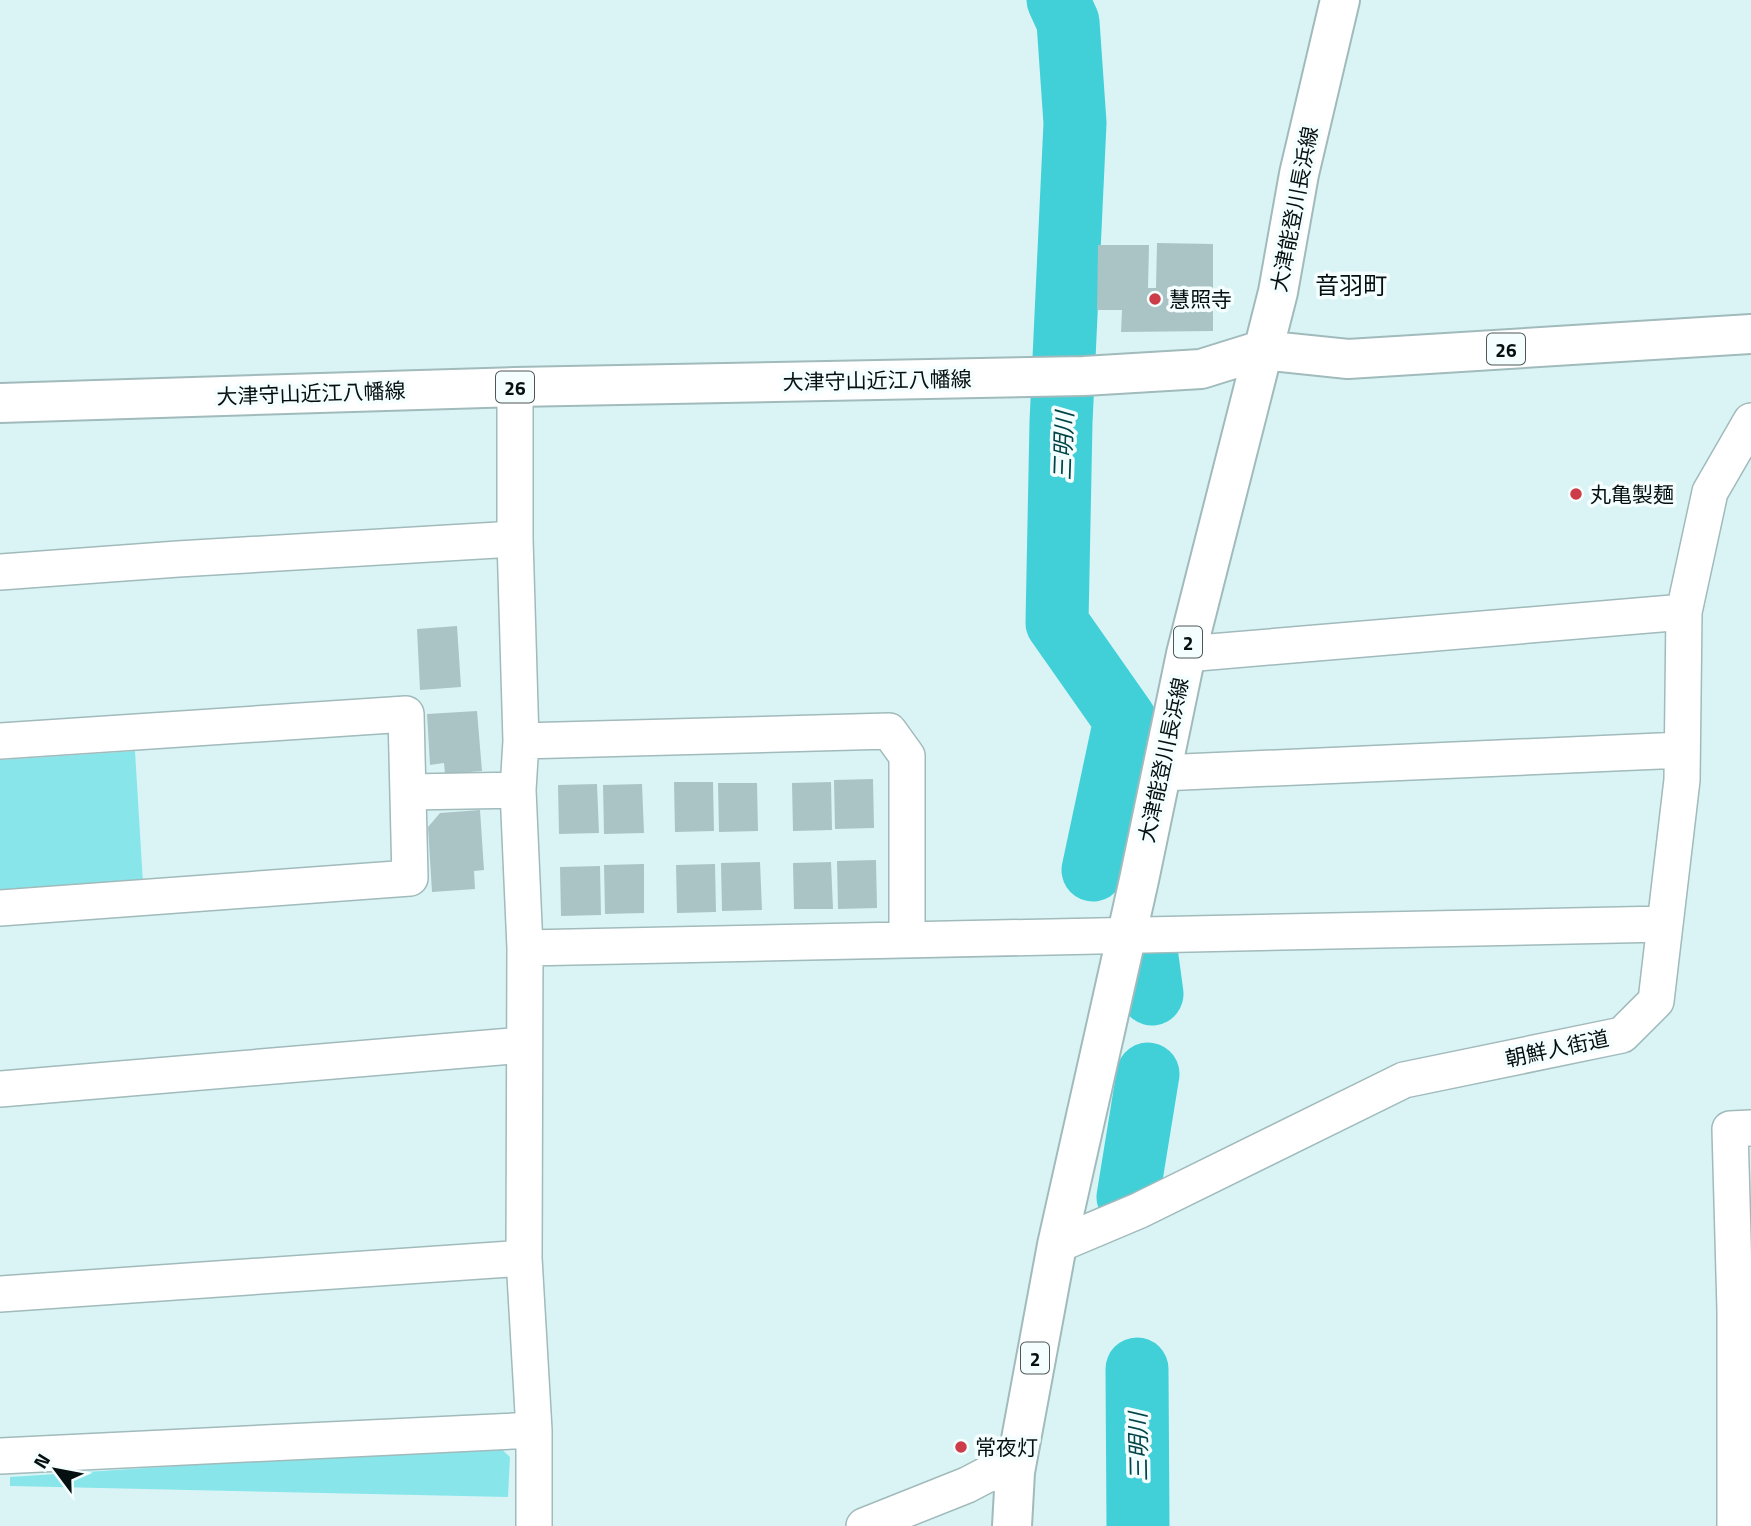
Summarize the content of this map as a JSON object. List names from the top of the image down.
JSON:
{
  "streets": {
    "main road": [
      "大津能登川長浜線",
      "26",
      "大津守山近江八幡線",
      "2"
    ],
    "street": ["朝鮮人街道"]
  },
  "crossings": [
    ["大津能登川長浜線", "大津守山近江八幡線"],
    ["大津能登川長浜線", "朝鮮人街道"]
  ],
  "districts": ["音羽町"],
  "water": ["三明川"],
  "places": ["慧照寺", "丸亀製麺", "常夜灯"],
  "north": "top left"
}
